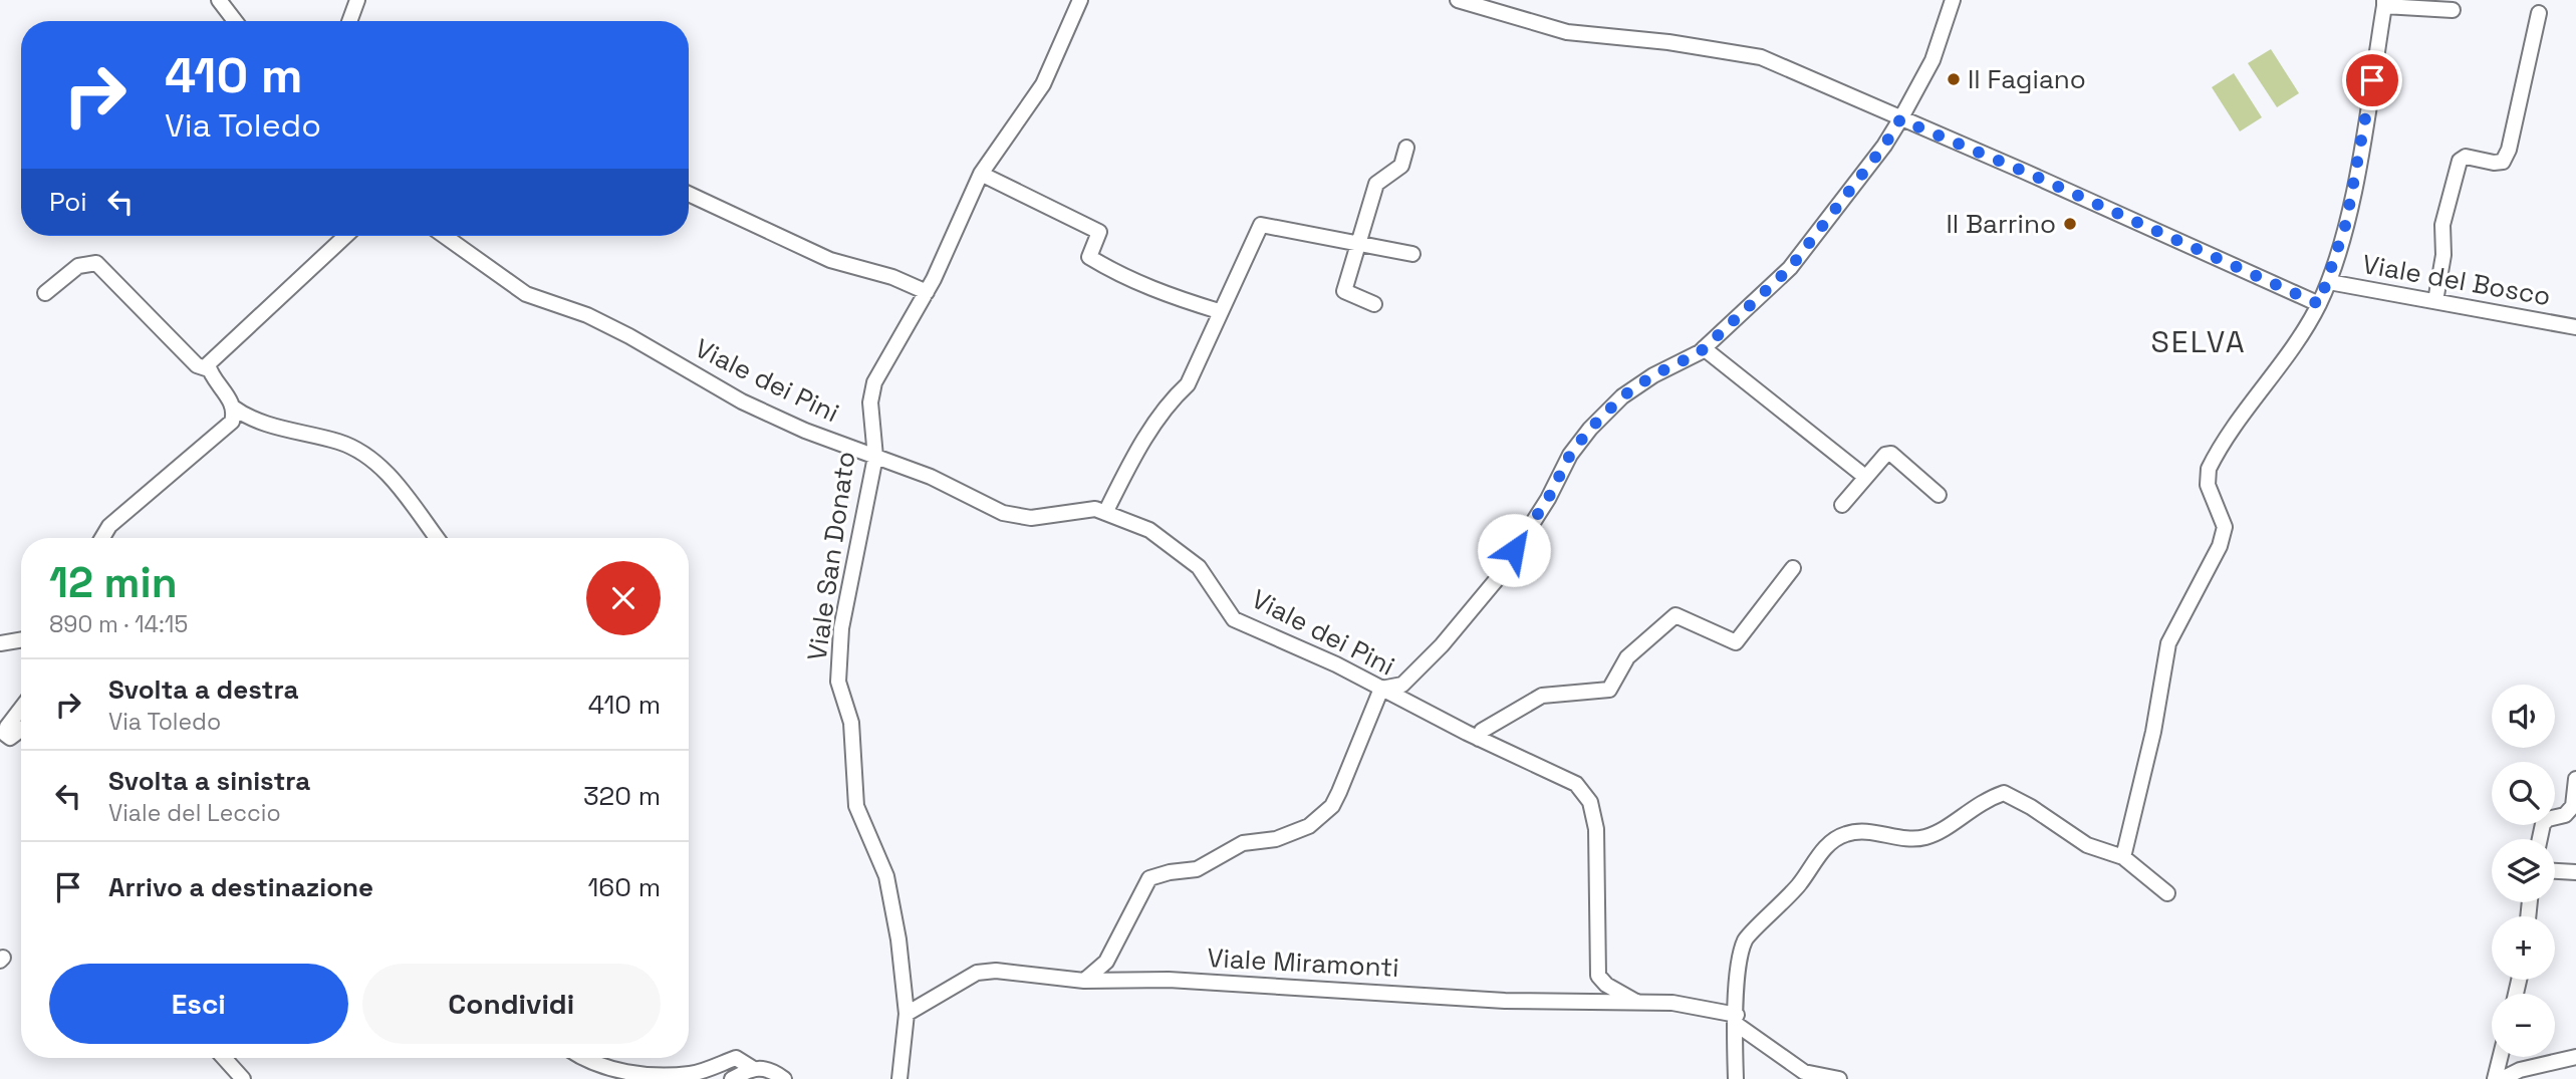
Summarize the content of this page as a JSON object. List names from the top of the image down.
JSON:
{
  "streets": {
    "street": [
      "Viale del Bosco",
      "Viale dei Pini",
      "Viale San Donato",
      "Viale Miramonti"
    ]
  },
  "crossings": [
    ["Viale dei Pini", "Viale San Donato"],
    ["Viale dei Pini", "Viale Miramonti"],
    ["Viale San Donato", "Viale Miramonti"]
  ],
  "districts": ["SELVA"],
  "places": ["Il Fagiano", "Il Barrino"],
  "page": {
    "turn": ["410 m", "Via Toledo"],
    "then": "Poi",
    "heading": ["12 min", "890 m · 14:15"],
    "list": [
      {
        "name": "Svolta a destra",
        "note": "Via Toledo",
        "value": "410 m"
      },
      {
        "name": "Svolta a sinistra",
        "note": "Viale del Leccio",
        "value": "320 m"
      },
      {
        "name": "Arrivo a destinazione",
        "value": "160 m"
      }
    ],
    "map_buttons": ["+", "−"],
    "buttons": ["Esci", "Condividi"]
  }
}
